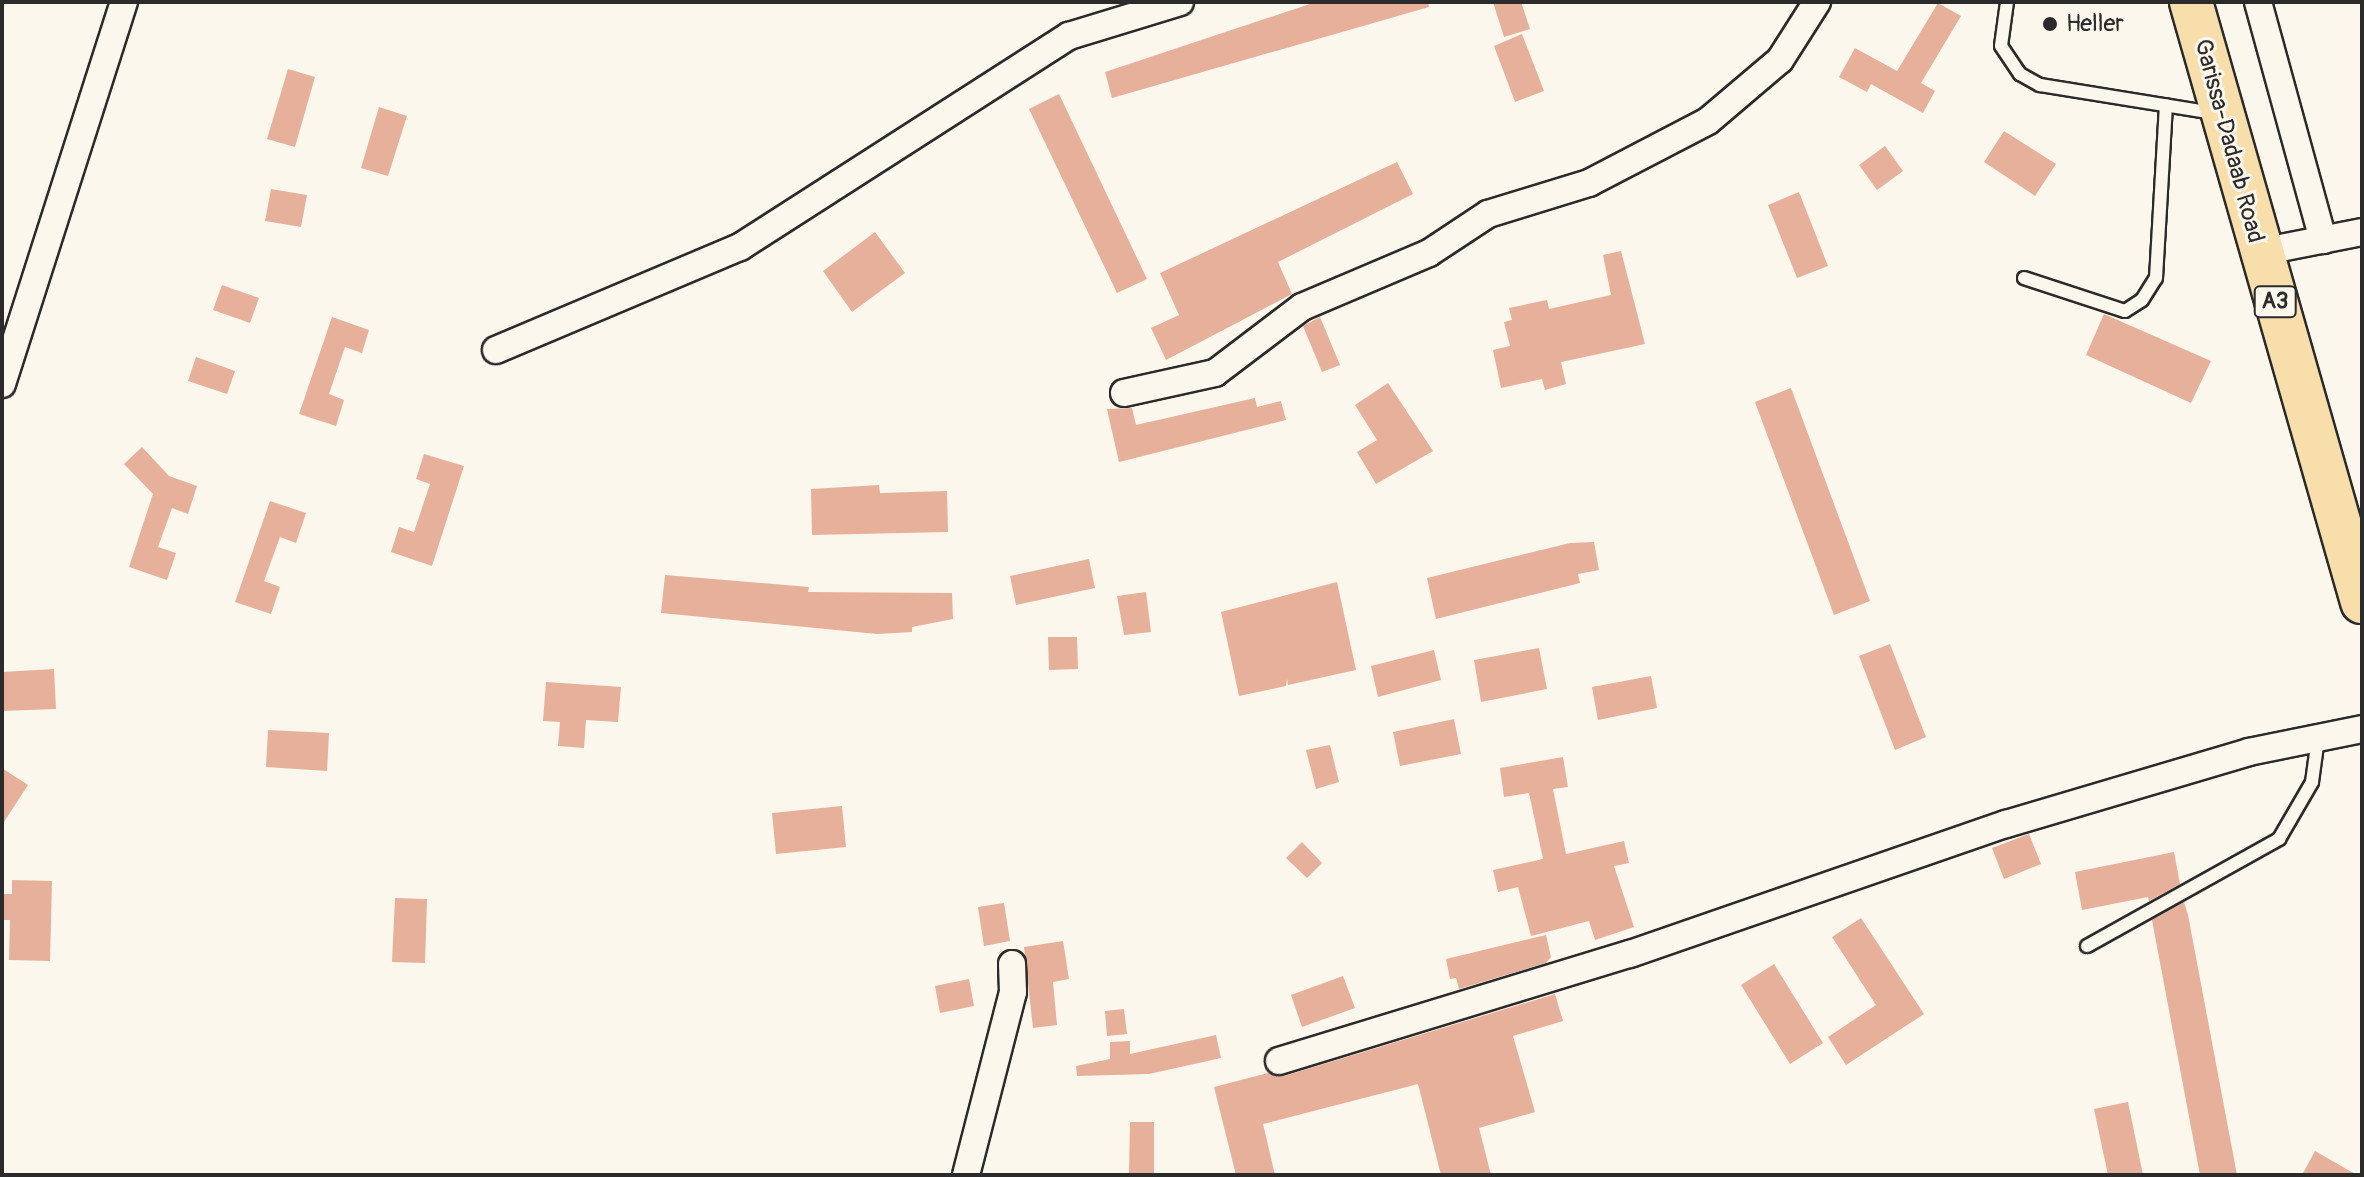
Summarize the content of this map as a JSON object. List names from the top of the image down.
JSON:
{
  "streets": {
    "highway": ["Garissa-Dadaab Road", "A3"]
  },
  "places": ["Heller"]
}
